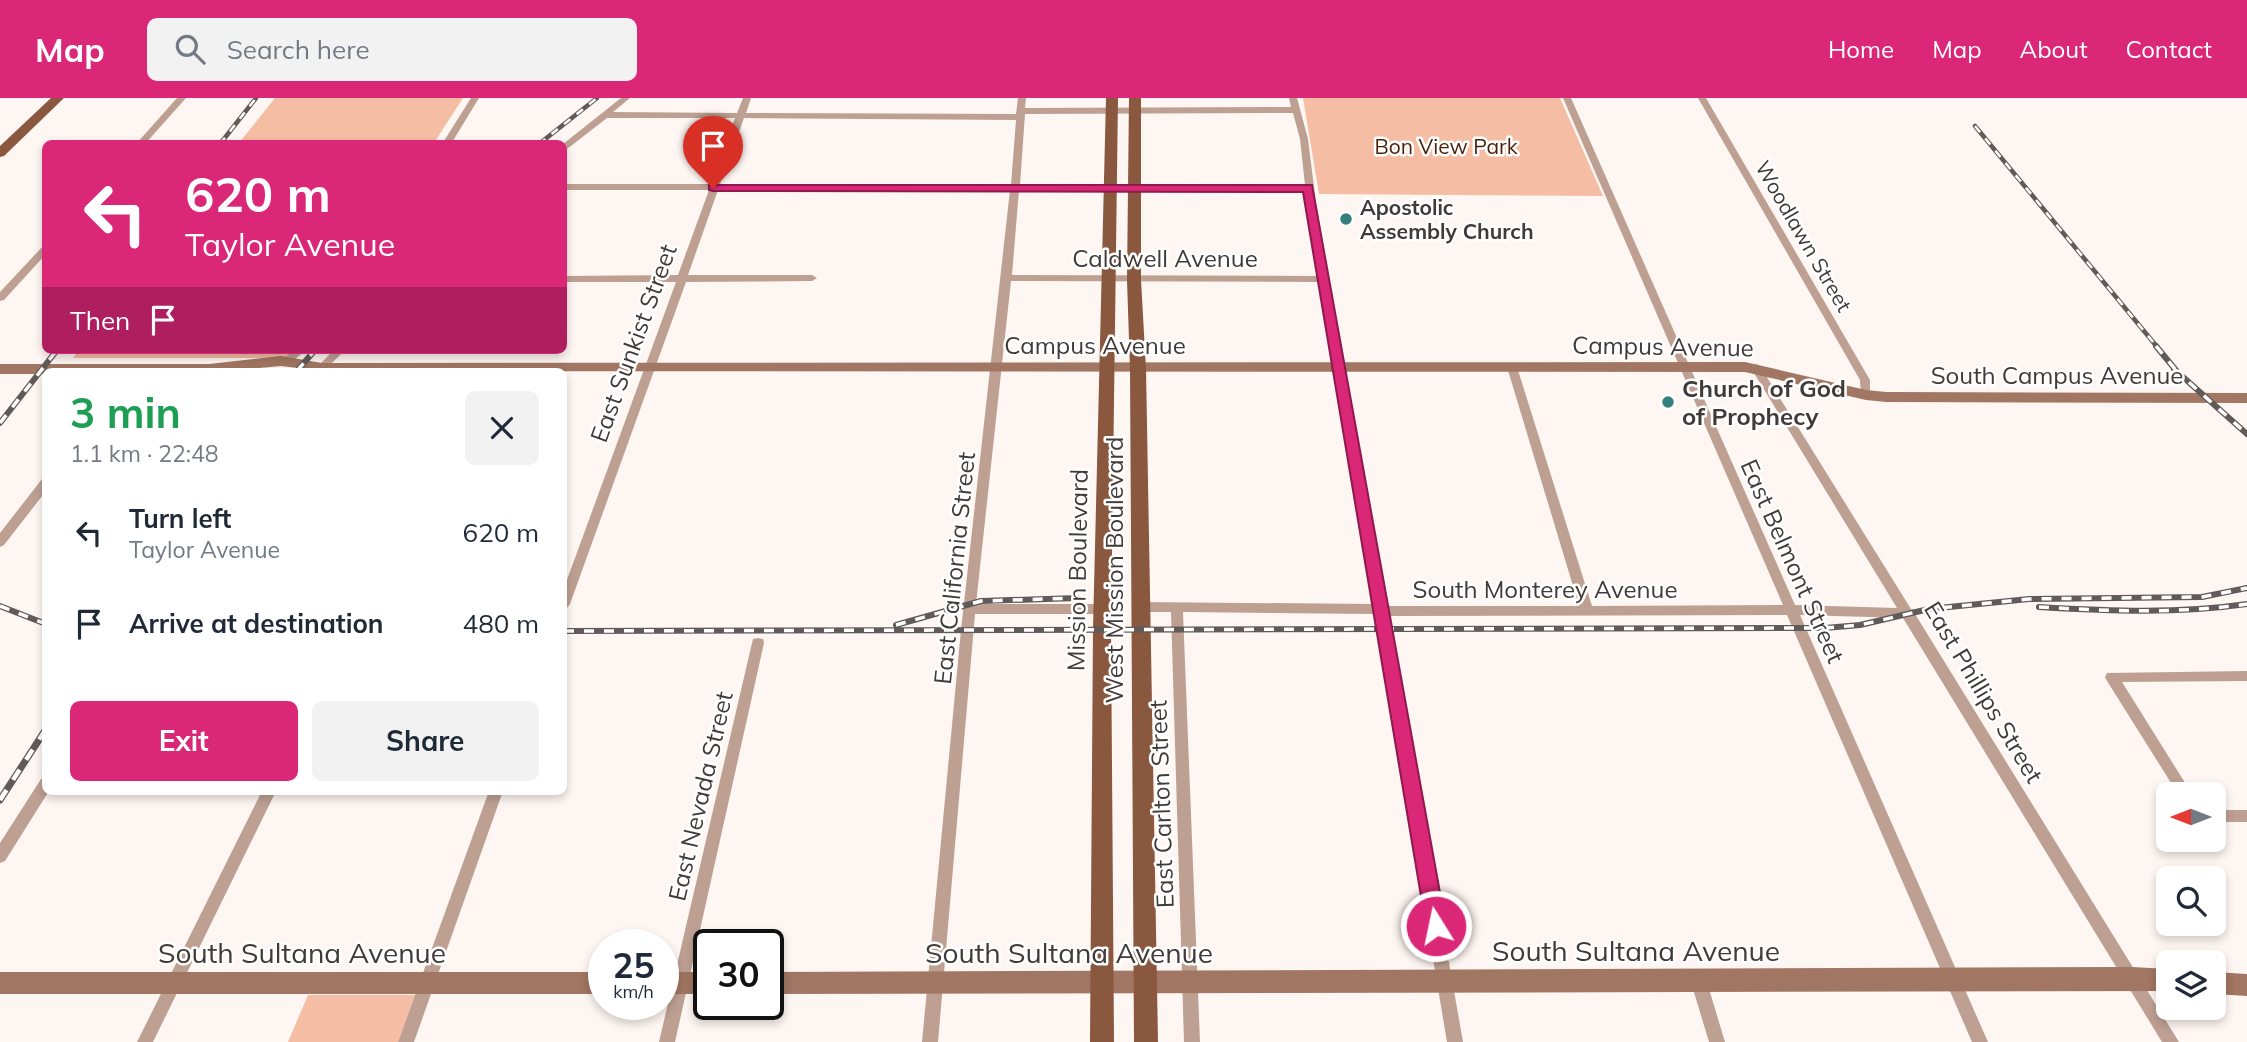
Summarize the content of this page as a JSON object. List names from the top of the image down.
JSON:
{
  "streets": {
    "main road": ["Mission Boulevard", "West Mission Boulevard"],
    "street": [
      "Woodlawn Street",
      "Caldwell Avenue",
      "East Sunkist Street",
      "Campus Avenue",
      "South Campus Avenue",
      "East Belmont Street",
      "East California Street",
      "South Monterey Avenue",
      "East Phillips Street",
      "East Nevada Street",
      "East Carlton Street",
      "South Sultana Avenue"
    ]
  },
  "crossings": [
    ["Woodlawn Street", "Campus Avenue"],
    ["Woodlawn Street", "South Campus Avenue"],
    ["Caldwell Avenue", "East California Street"],
    ["Caldwell Avenue", "Mission Boulevard"],
    ["Caldwell Avenue", "West Mission Boulevard"],
    ["East Sunkist Street", "Campus Avenue"],
    ["Campus Avenue", "South Campus Avenue"],
    ["Campus Avenue", "East Belmont Street"],
    ["Campus Avenue", "East California Street"],
    ["Campus Avenue", "Mission Boulevard"],
    ["Campus Avenue", "West Mission Boulevard"],
    ["Campus Avenue", "East Phillips Street"],
    ["East Belmont Street", "South Monterey Avenue"],
    ["East Belmont Street", "South Sultana Avenue"],
    ["East California Street", "South Sultana Avenue"],
    ["Mission Boulevard", "South Sultana Avenue"],
    ["West Mission Boulevard", "South Monterey Avenue"],
    ["West Mission Boulevard", "South Sultana Avenue"],
    ["South Monterey Avenue", "East Phillips Street"],
    ["South Monterey Avenue", "East Carlton Street"],
    ["East Phillips Street", "South Sultana Avenue"],
    ["East Carlton Street", "South Sultana Avenue"]
  ],
  "parks": ["Bon View Park"],
  "places": ["Apostolic Assembly Church", "Church of God of Prophecy"],
  "north": "left",
  "page": {
    "header": "Map",
    "search": "Search here",
    "nav": [
      "Home",
      "Map",
      "About",
      "Contact"
    ],
    "turn": ["620 m", "Taylor Avenue"],
    "then": "Then",
    "heading": ["3 min", "1.1 km · 22:48"],
    "list": [
      {
        "name": "Turn left",
        "note": "Taylor Avenue",
        "value": "620 m"
      },
      {
        "name": "Arrive at destination",
        "value": "480 m"
      }
    ],
    "buttons": ["Exit", "Share"],
    "speed": "25 km/h",
    "limit": "30"
  }
}
